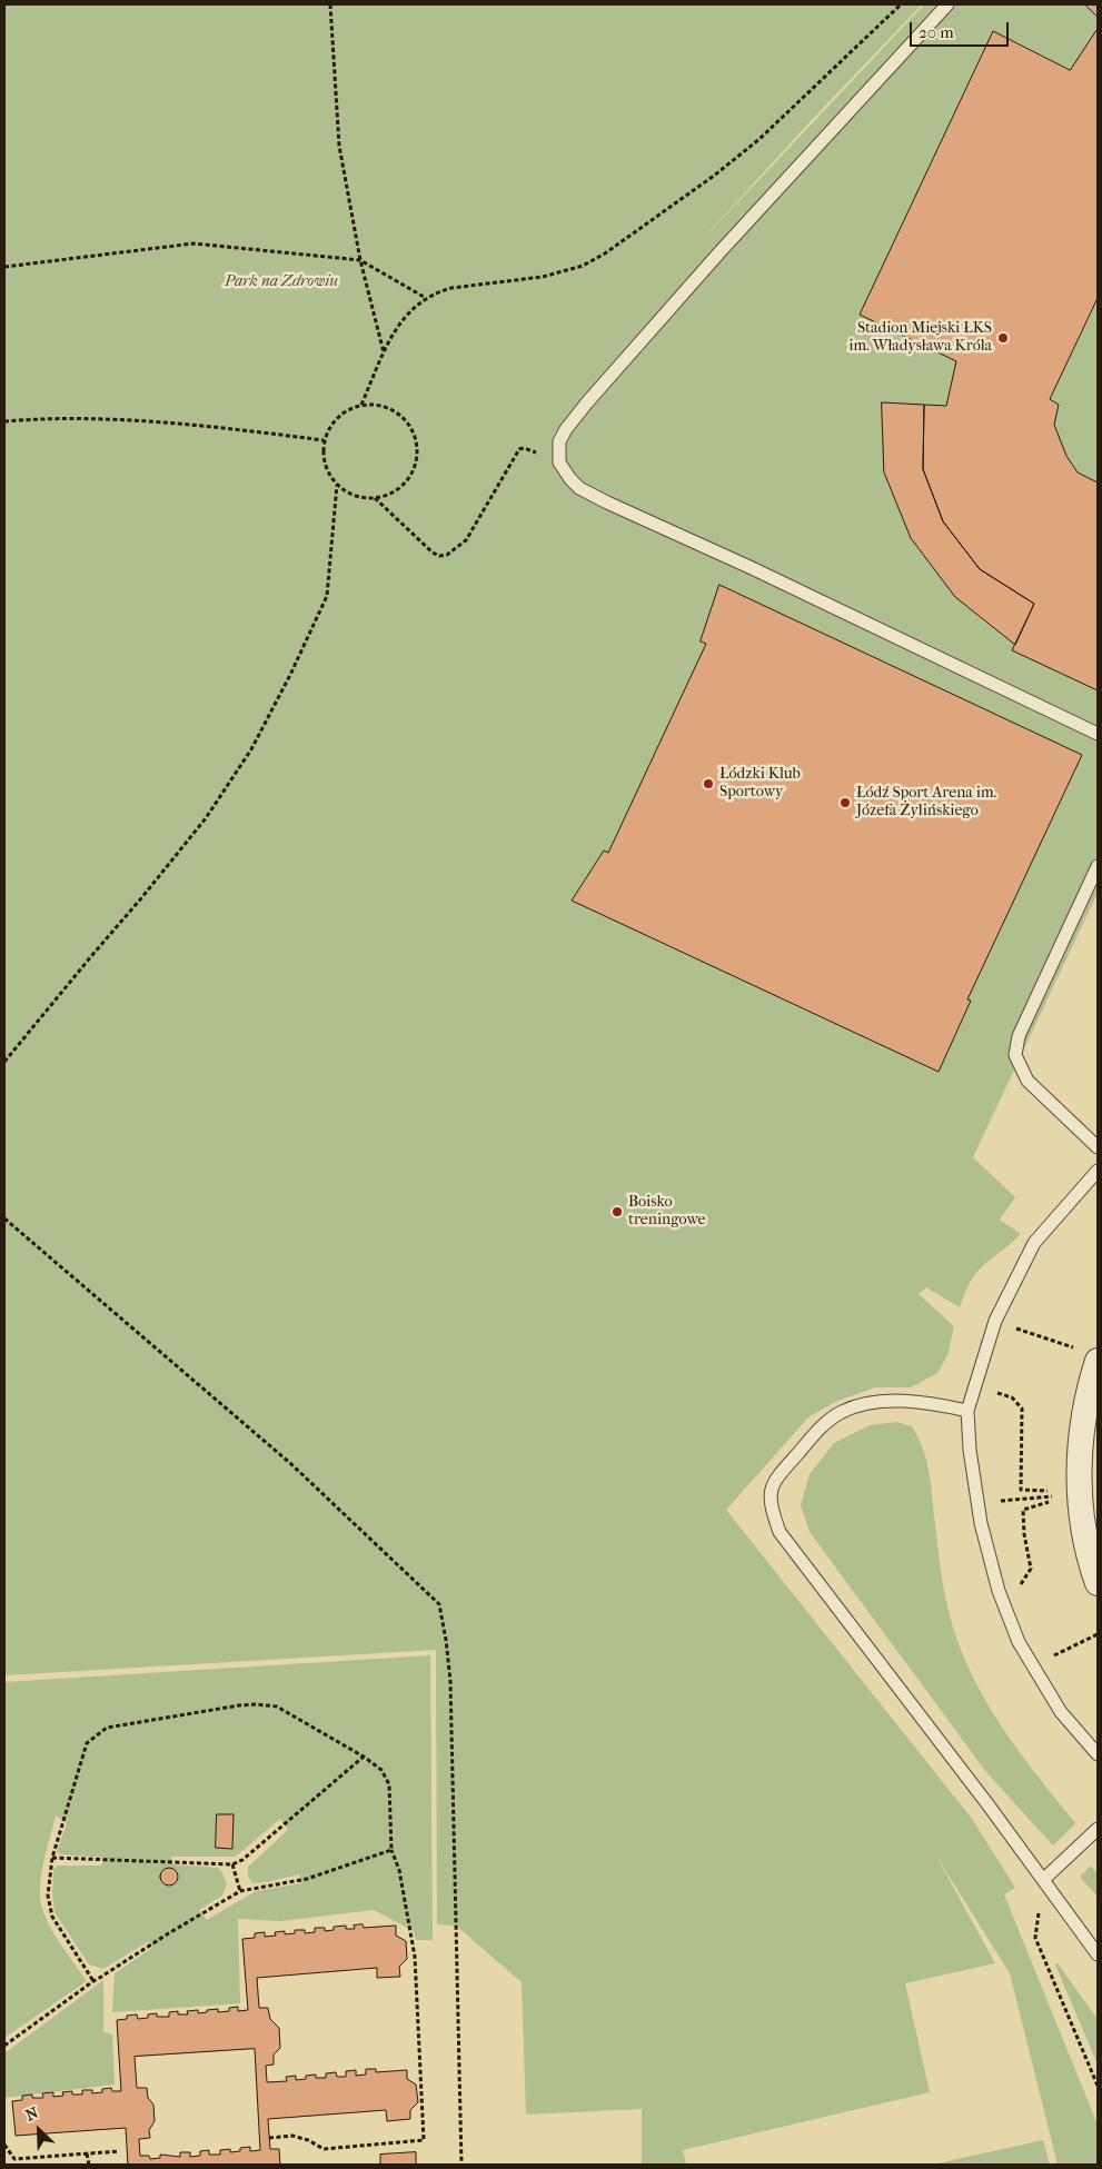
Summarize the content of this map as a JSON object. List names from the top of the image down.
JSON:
{
  "parks": ["Park na Zdrowiu"],
  "places": [
    "Stadion Miejski ŁKS im. Władysława Króla",
    "Łódzki Klub Sportowy",
    "Łódź Sport Arena im. Józefa Żylińskiego",
    "Boisko treningowe"
  ],
  "scale_bar": "20 m",
  "north": "top left"
}
